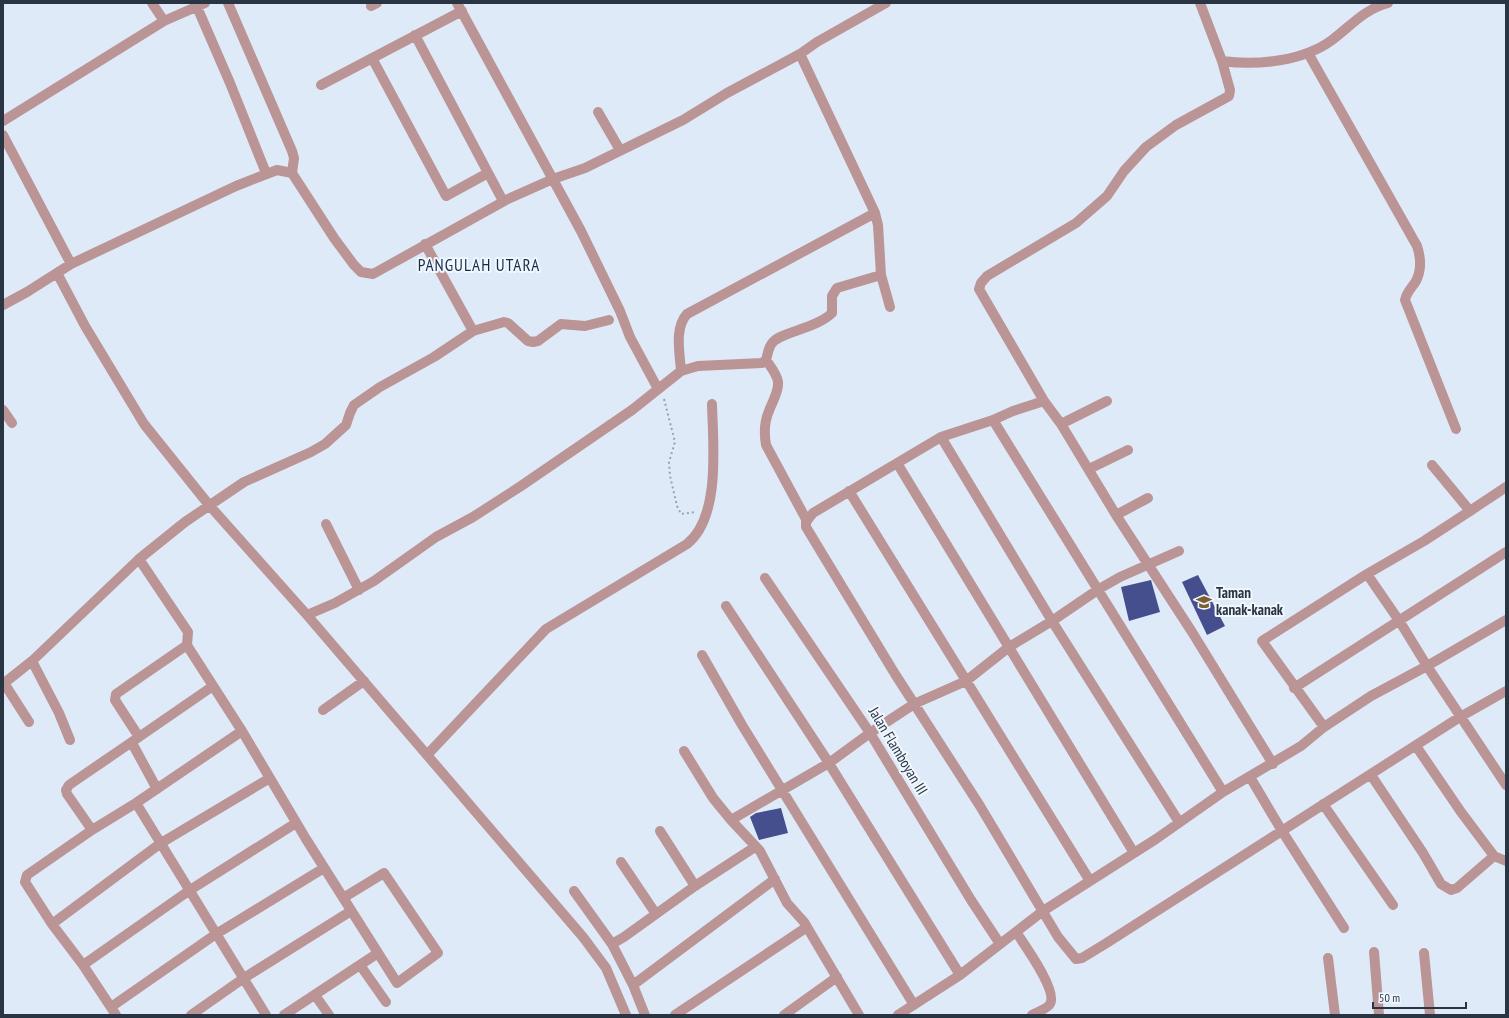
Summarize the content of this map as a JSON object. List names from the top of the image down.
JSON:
{
  "streets": {
    "street": ["Jalan Flamboyan III"]
  },
  "districts": ["PANGULAH UTARA"],
  "places": {
    "school or university": ["Taman kanak-kanak"]
  },
  "scale_bar": "50 m"
}
